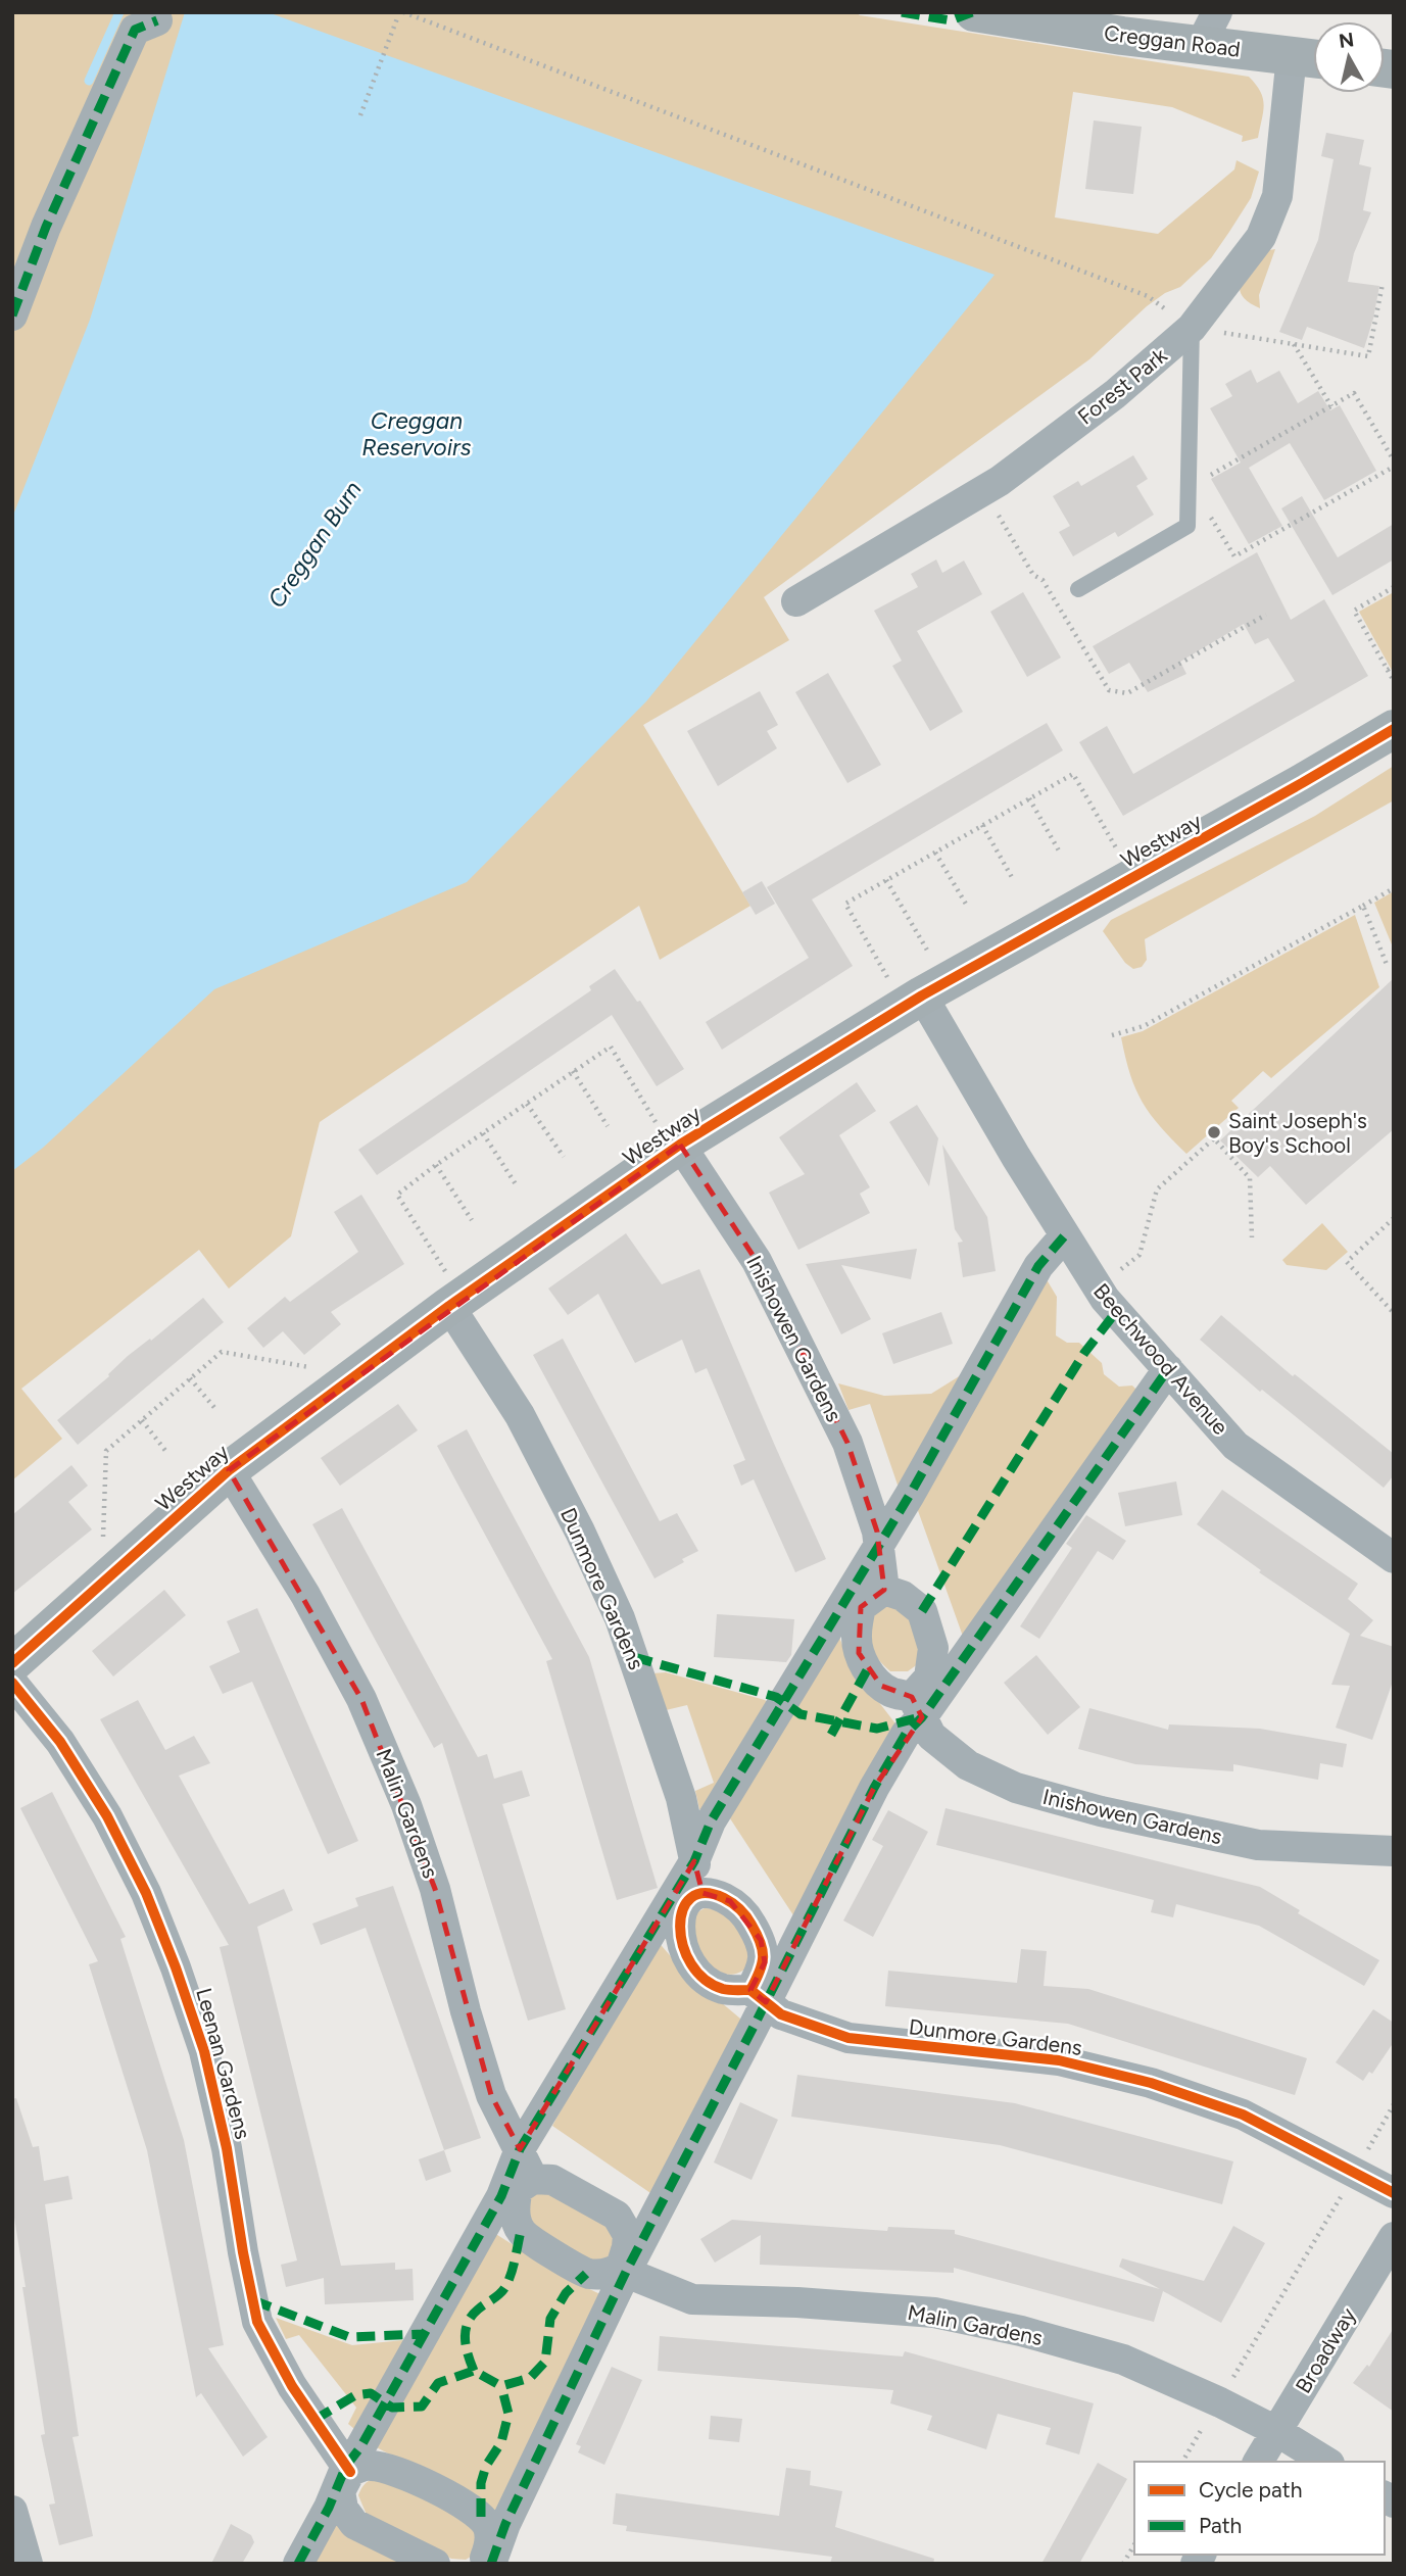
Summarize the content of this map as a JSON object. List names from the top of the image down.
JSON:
{
  "streets": {
    "street": [
      "Creggan Road",
      "Forest Park",
      "Westway",
      "Inishowen Gardens",
      "Beechwood Avenue",
      "Dunmore Gardens",
      "Malin Gardens",
      "Leenan Gardens",
      "Broadway"
    ]
  },
  "crossings": [
    ["Creggan Road", "Forest Park"],
    ["Westway", "Inishowen Gardens"],
    ["Westway", "Beechwood Avenue"],
    ["Westway", "Dunmore Gardens"],
    ["Westway", "Malin Gardens"],
    ["Malin Gardens", "Broadway"]
  ],
  "water": ["Creggan Reservoirs", "Creggan Burn"],
  "places": ["Saint Joseph's Boy's School"],
  "legend": ["Cycle path", "Path"],
  "north": "top"
}
